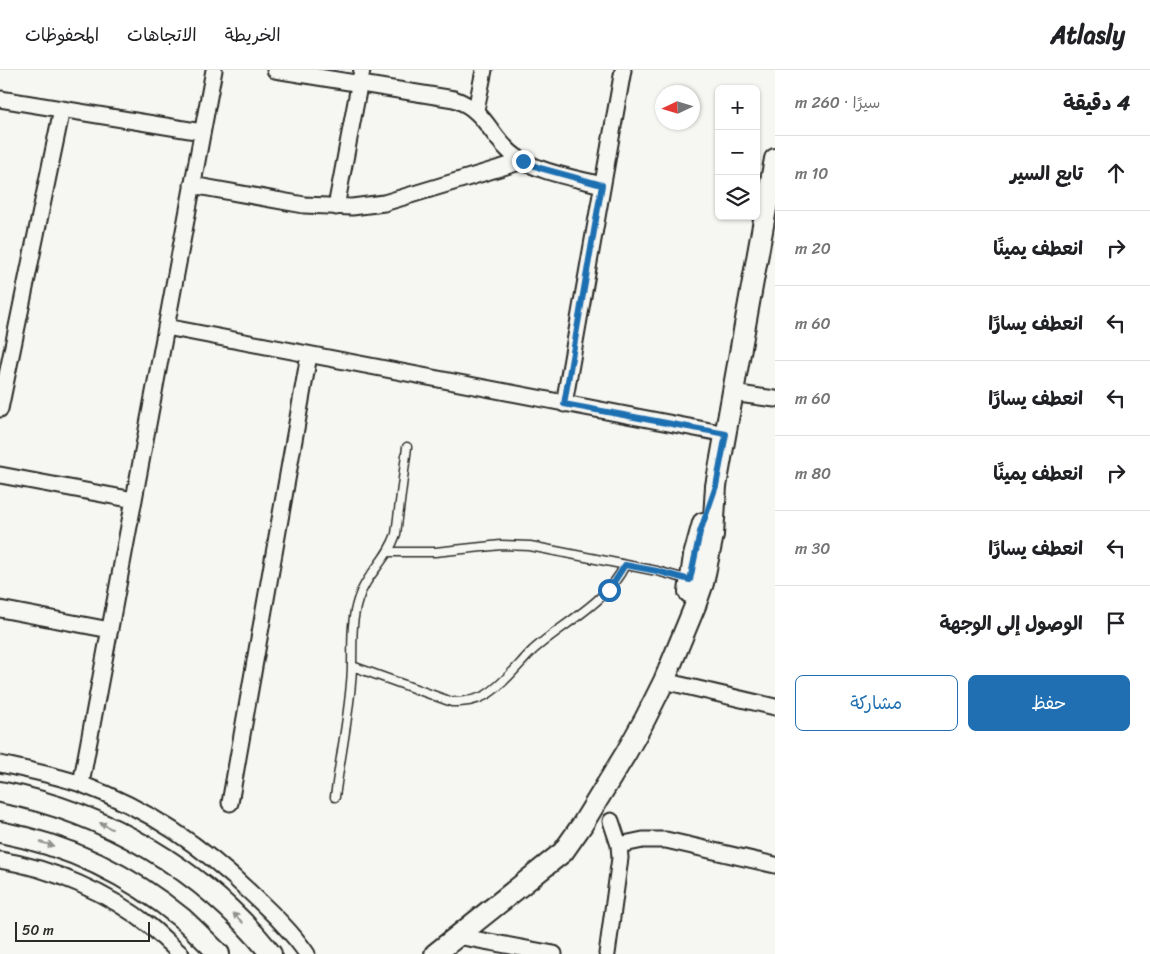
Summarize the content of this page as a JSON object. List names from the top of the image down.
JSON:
{
  "scale_bar": "50 m",
  "north": "left",
  "page": {
    "header": "Atlasly",
    "nav": ["الخريطة", "الاتجاهات", "المحفوظات"],
    "heading": ["4 دقيقة", "سيرًا · 260 m"],
    "map_buttons": ["+", "−"],
    "list": [
      ["تابع السير", "10 m"],
      ["انعطف يمينًا", "20 m"],
      ["انعطف يسارًا", "60 m"],
      ["انعطف يسارًا", "60 m"],
      ["انعطف يمينًا", "80 m"],
      ["انعطف يسارًا", "30 m"],
      "الوصول إلى الوجهة"
    ],
    "buttons": ["حفظ", "مشاركة"],
    "scale": "50 m"
  }
}
